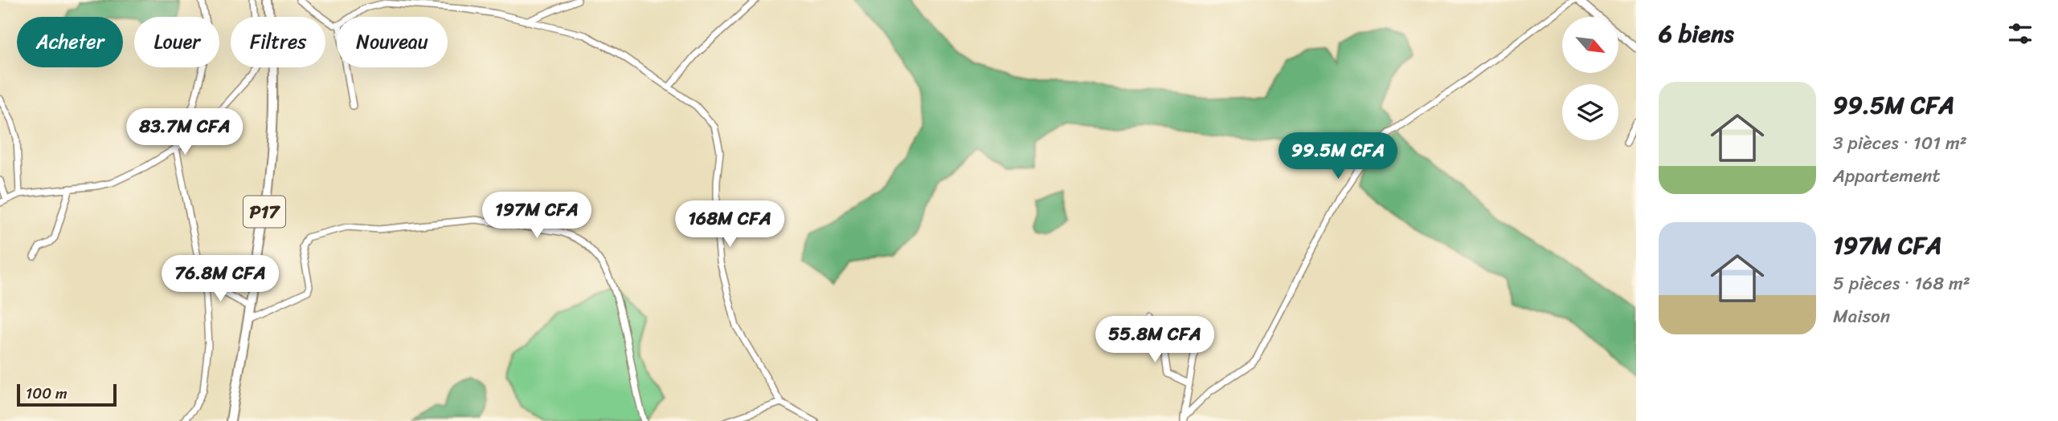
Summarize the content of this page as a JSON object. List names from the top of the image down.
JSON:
{
  "streets": {
    "main road": ["P17"]
  },
  "scale_bar": "100 m",
  "north": "bottom right",
  "page": {
    "heading": "6 biens",
    "chip": [
      "Acheter",
      "Louer",
      "Filtres",
      "Nouveau"
    ],
    "list": [
      {
        "name": "99.5M CFA",
        "note": "3 pièces · 101 m² · Appartement"
      },
      {
        "name": "197M CFA",
        "note": "5 pièces · 168 m² · Maison"
      }
    ],
    "price": [
      "83.7M CFA",
      "99.5M CFA",
      "197M CFA",
      "168M CFA",
      "76.8M CFA",
      "55.8M CFA"
    ],
    "scale": "100 m"
  }
}
